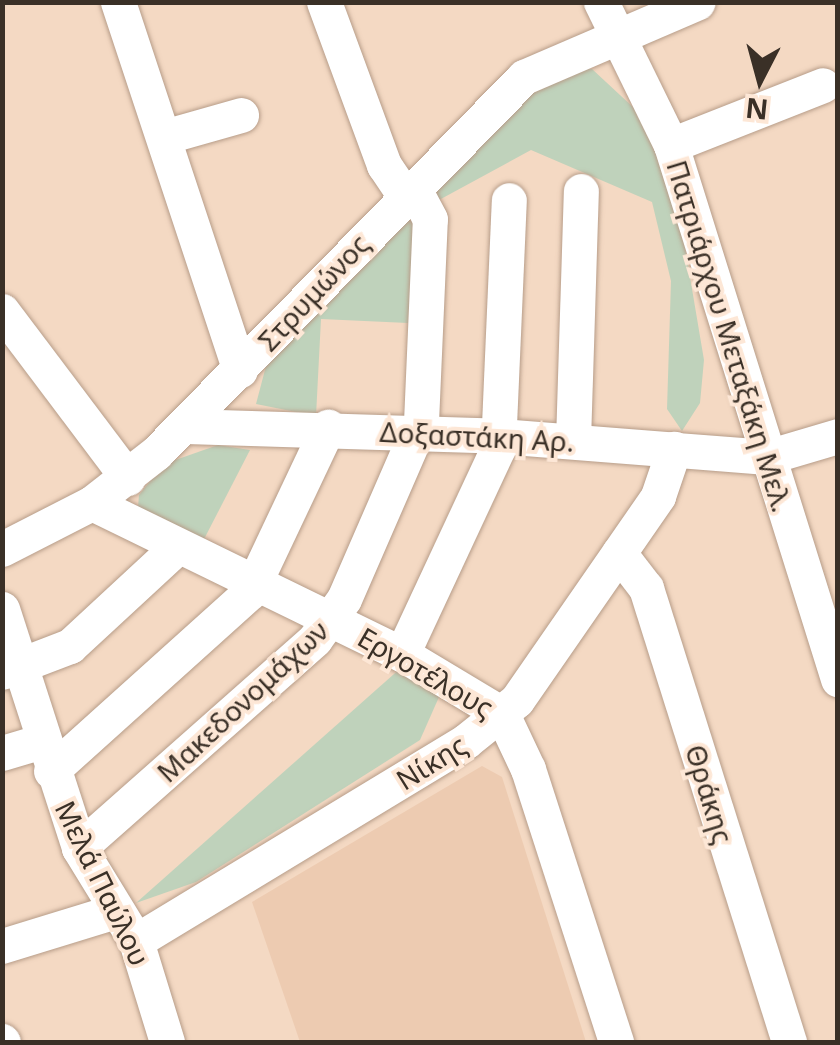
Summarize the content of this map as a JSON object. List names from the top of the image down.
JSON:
{
  "streets": {
    "street": [
      "Στρυμώνος",
      "Πατριάρχου Μεταξάκη Μελ.",
      "Δοξαστάκη Αρ.",
      "Εργοτέλους",
      "Μακεδονομάχων",
      "Νίκης",
      "Θράκης",
      "Μελά Παύλου"
    ]
  },
  "crossings": [
    ["Στρυμώνος", "Πατριάρχου Μεταξάκη Μελ."],
    ["Στρυμώνος", "Δοξαστάκη Αρ."],
    ["Στρυμώνος", "Εργοτέλους"],
    ["Στρυμώνος", "Μακεδονομάχων"],
    ["Πατριάρχου Μεταξάκη Μελ.", "Δοξαστάκη Αρ."],
    ["Δοξαστάκη Αρ.", "Μακεδονομάχων"],
    ["Δοξαστάκη Αρ.", "Νίκης"],
    ["Εργοτέλους", "Μακεδονομάχων"],
    ["Εργοτέλους", "Νίκης"],
    ["Μακεδονομάχων", "Μελά Παύλου"],
    ["Νίκης", "Θράκης"],
    ["Νίκης", "Μελά Παύλου"]
  ],
  "north": "bottom"
}
